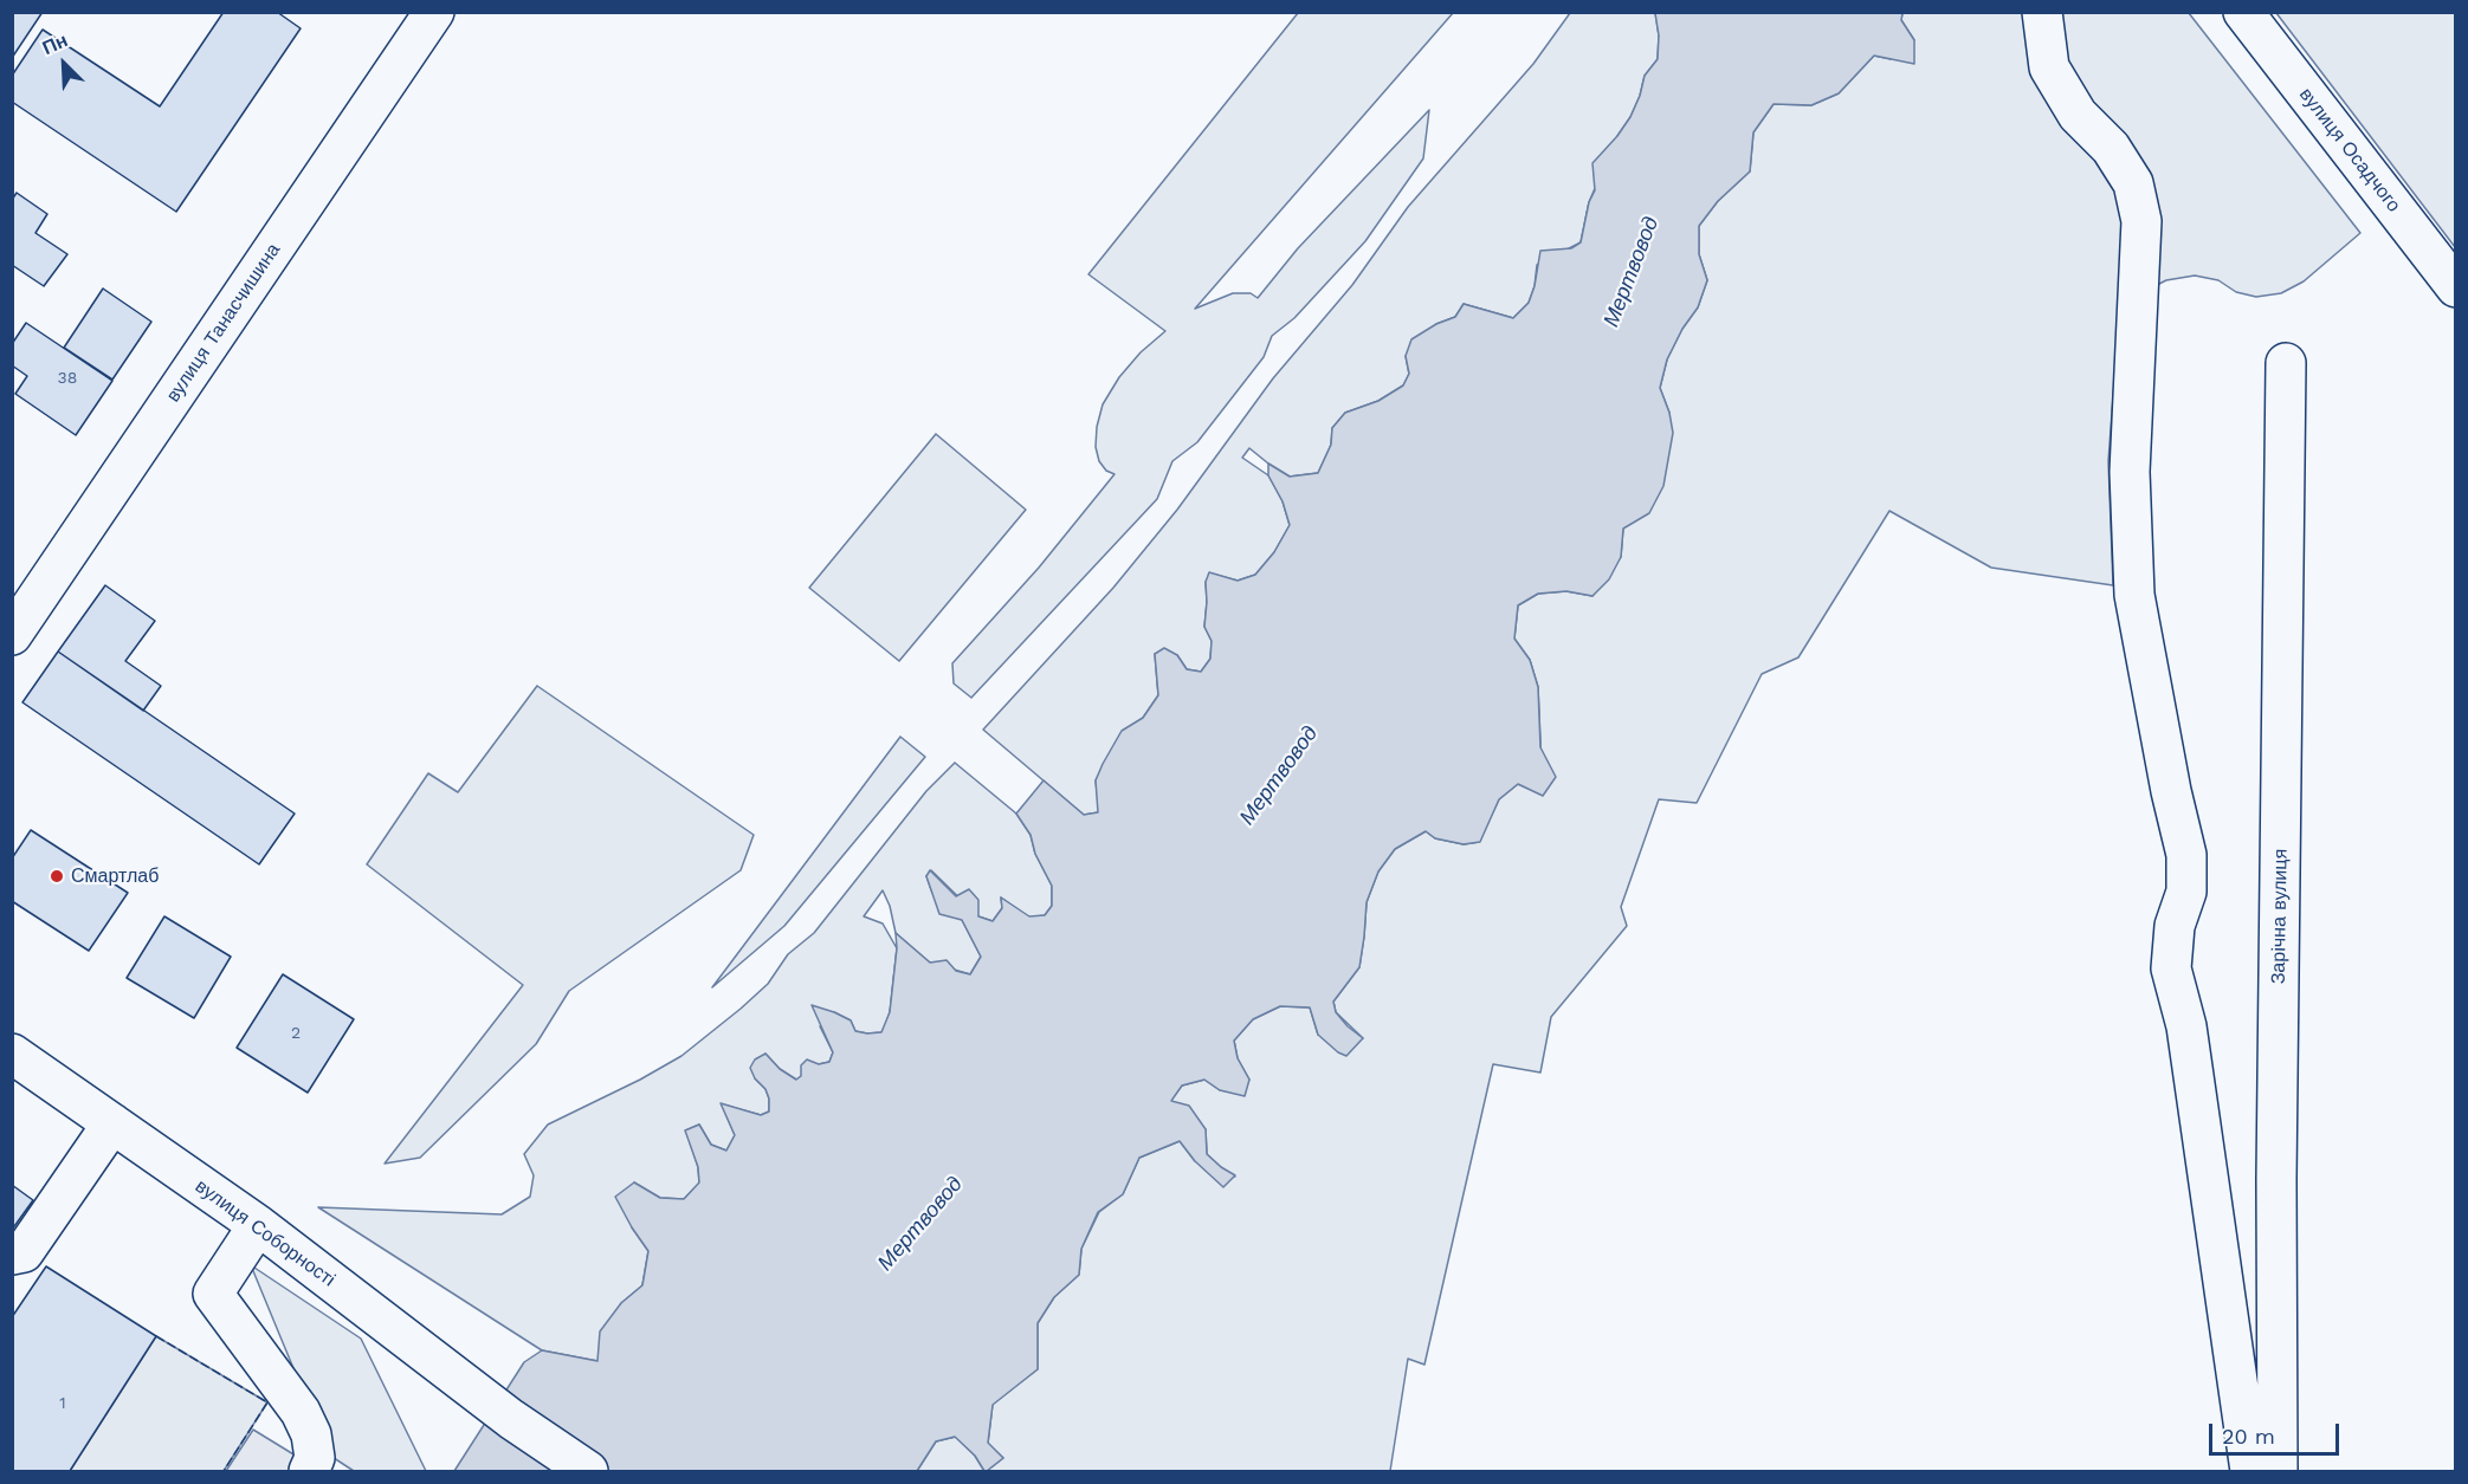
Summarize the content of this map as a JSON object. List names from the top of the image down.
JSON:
{
  "streets": {
    "street": [
      "вулиця Осадчого",
      "вулиця Танасчишина",
      "Зарічна вулиця",
      "вулиця Соборності"
    ]
  },
  "water": ["Мертвовод"],
  "places": ["Смартлаб"],
  "house_numbers": ["38", "2", "1"],
  "scale_bar": "20 m",
  "north": "top left"
}
